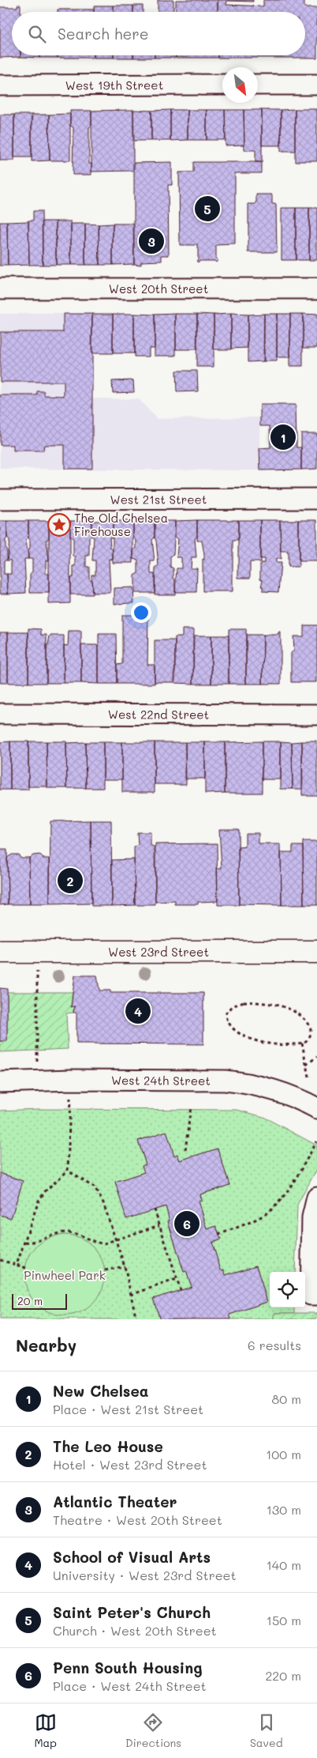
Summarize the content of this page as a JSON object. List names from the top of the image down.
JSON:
{
  "streets": {
    "main road": ["West 23rd Street"],
    "street": [
      "West 19th Street",
      "West 20th Street",
      "West 21st Street",
      "West 22nd Street",
      "West 24th Street"
    ]
  },
  "parks": ["Pinwheel Park"],
  "places": {
    "place": ["The Old Chelsea Firehouse"]
  },
  "scale_bar": "20 m",
  "north": "bottom right",
  "page": {
    "search": "Search here",
    "pins": [
      "5",
      "3",
      "1",
      "2",
      "4",
      "6"
    ],
    "scale": "20 m",
    "heading": ["Nearby", "6 results"],
    "list": [
      {
        "mark": "1",
        "name": "New Chelsea",
        "note": "Place · West 21st Street",
        "value": "80 m"
      },
      {
        "mark": "2",
        "name": "The Leo House",
        "note": "Hotel · West 23rd Street",
        "value": "100 m"
      },
      {
        "mark": "3",
        "name": "Atlantic Theater",
        "note": "Theatre · West 20th Street",
        "value": "130 m"
      },
      {
        "mark": "4",
        "name": "School of Visual Arts",
        "note": "University · West 23rd Street",
        "value": "140 m"
      },
      {
        "mark": "5",
        "name": "Saint Peter's Church",
        "note": "Church · West 20th Street",
        "value": "150 m"
      },
      {
        "mark": "6",
        "name": "Penn South Housing",
        "note": "Place · West 24th Street",
        "value": "220 m"
      }
    ],
    "nav": ["Map", "Directions", "Saved"]
  }
}
